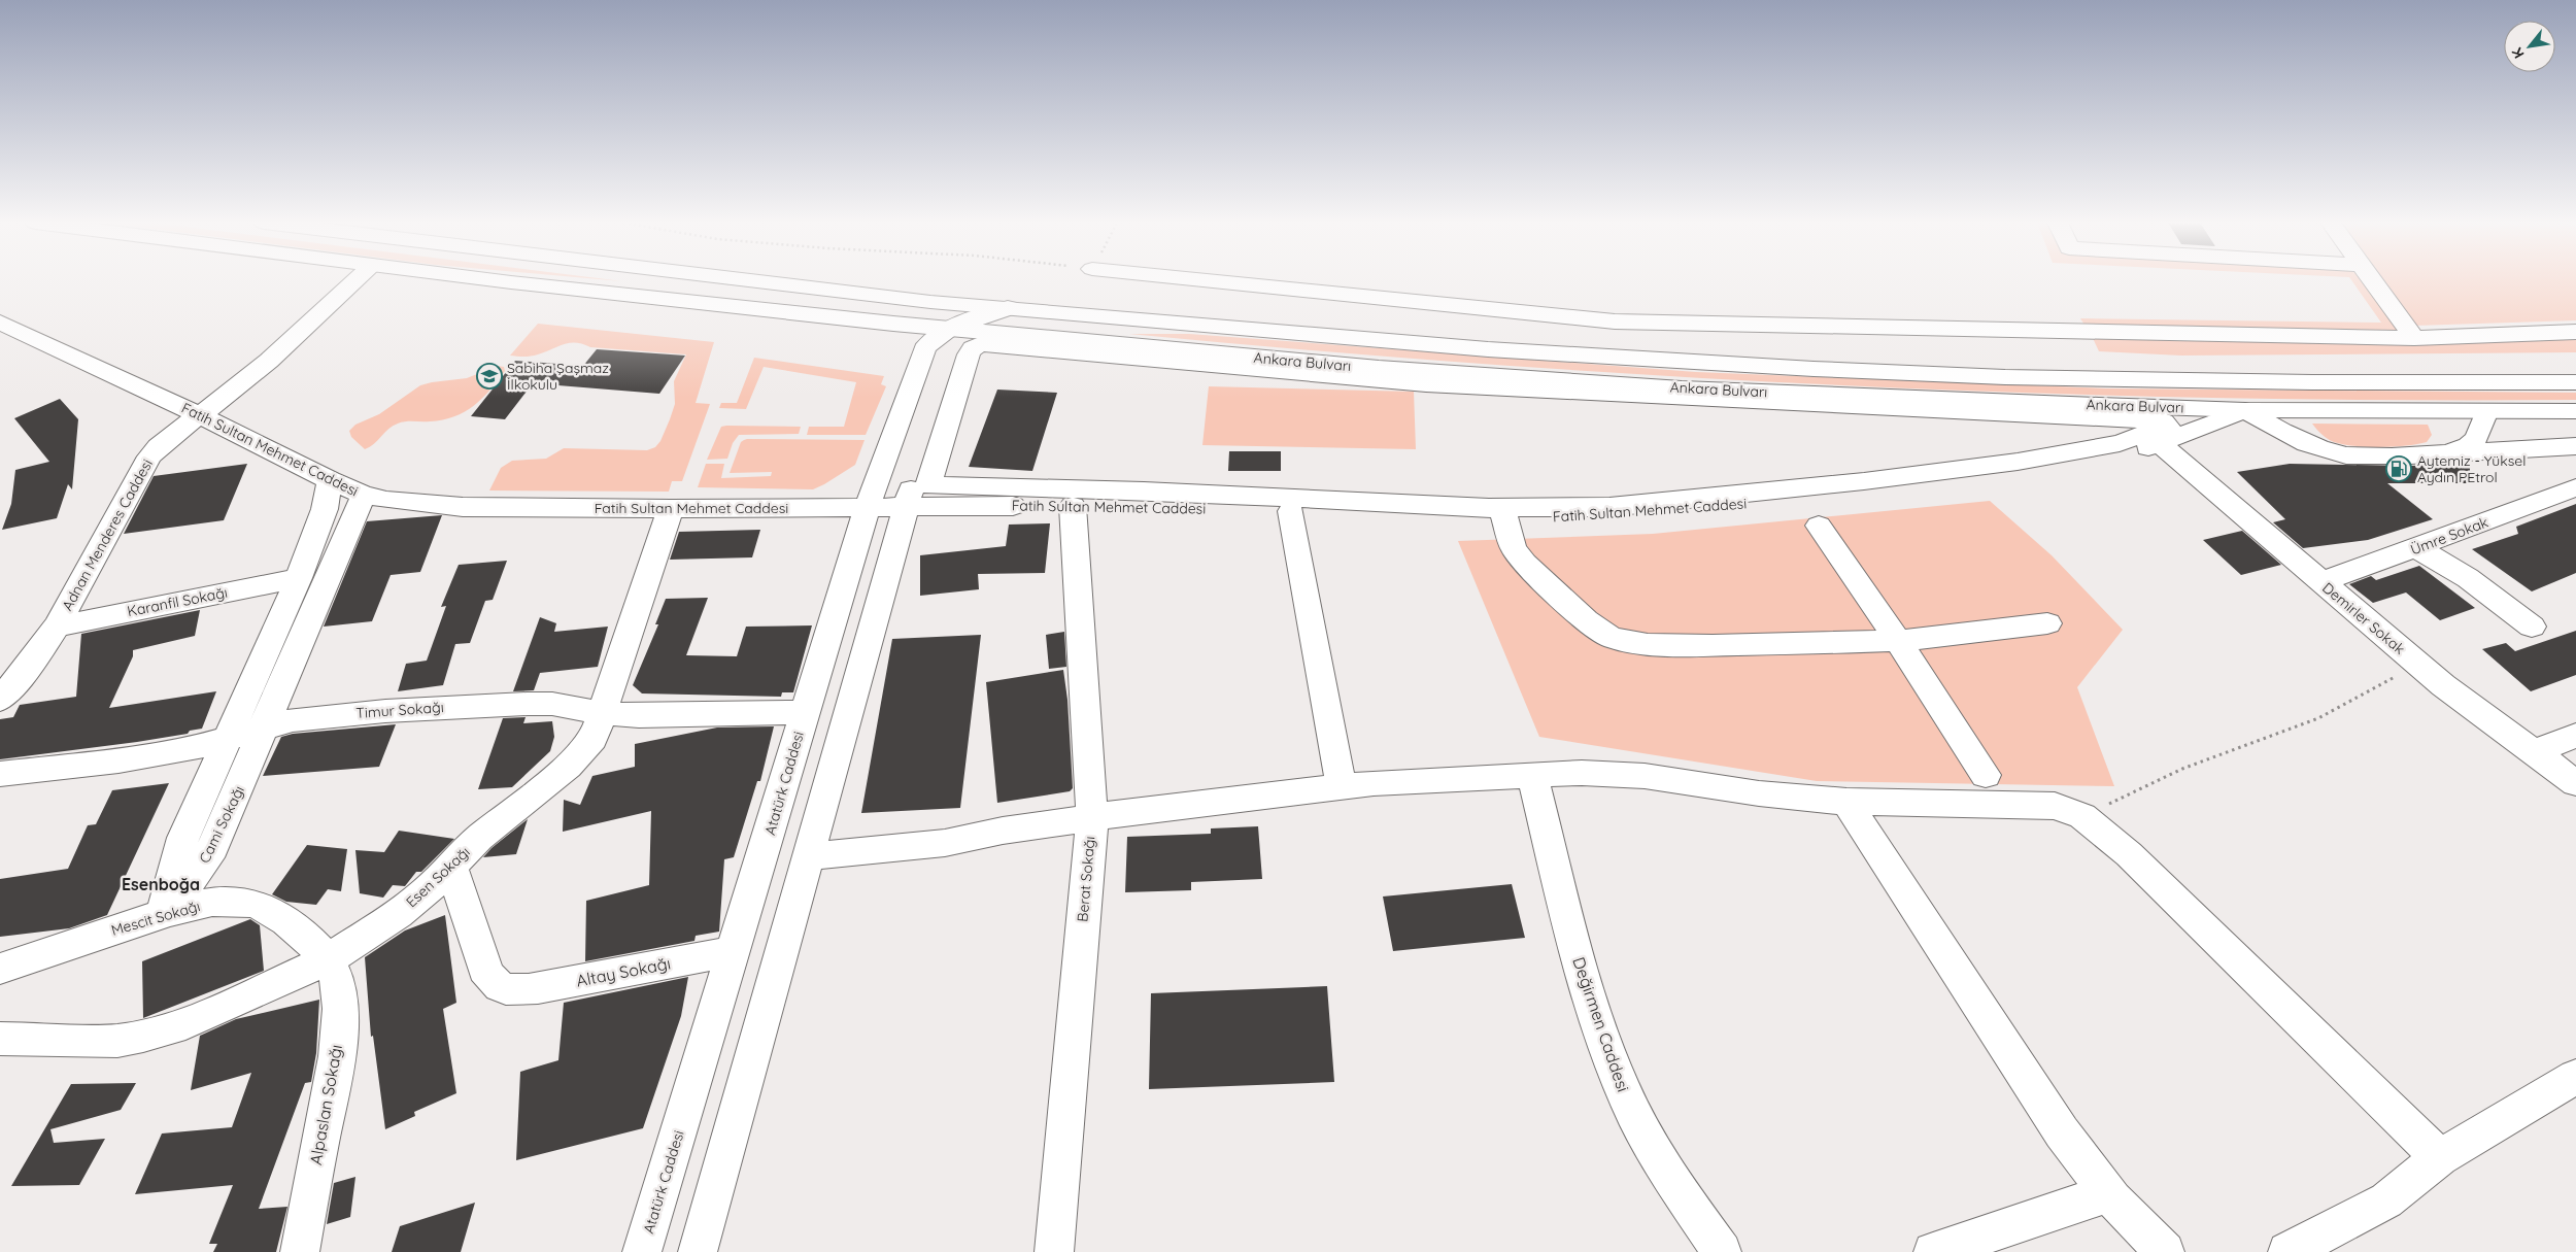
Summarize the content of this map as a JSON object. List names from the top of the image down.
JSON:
{
  "streets": {
    "street": [
      "Ankara Bulvarı",
      "Fatih Sultan Mehmet Caddesi",
      "Adnan Menderes Caddesi",
      "Ümre Sokak",
      "Karanfil Sokağı",
      "Demirler Sokak",
      "Timur Sokağı",
      "Atatürk Caddesi",
      "Cami Sokağı",
      "Esen Sokağı",
      "Berat Sokağı",
      "Mescit Sokağı",
      "Altay Sokağı",
      "Değirmen Caddesi",
      "Alpaslan Sokağı"
    ]
  },
  "crossings": [
    ["Ankara Bulvarı", "Fatih Sultan Mehmet Caddesi"],
    ["Ankara Bulvarı", "Atatürk Caddesi"],
    ["Fatih Sultan Mehmet Caddesi", "Adnan Menderes Caddesi"],
    ["Fatih Sultan Mehmet Caddesi", "Demirler Sokak"],
    ["Fatih Sultan Mehmet Caddesi", "Atatürk Caddesi"],
    ["Fatih Sultan Mehmet Caddesi", "Cami Sokağı"],
    ["Fatih Sultan Mehmet Caddesi", "Esen Sokağı"],
    ["Fatih Sultan Mehmet Caddesi", "Berat Sokağı"],
    ["Adnan Menderes Caddesi", "Karanfil Sokağı"],
    ["Ümre Sokak", "Demirler Sokak"],
    ["Karanfil Sokağı", "Cami Sokağı"],
    ["Timur Sokağı", "Atatürk Caddesi"],
    ["Timur Sokağı", "Cami Sokağı"],
    ["Timur Sokağı", "Esen Sokağı"],
    ["Atatürk Caddesi", "Altay Sokağı"],
    ["Cami Sokağı", "Mescit Sokağı"],
    ["Esen Sokağı", "Mescit Sokağı"],
    ["Esen Sokağı", "Altay Sokağı"],
    ["Esen Sokağı", "Alpaslan Sokağı"],
    ["Mescit Sokağı", "Alpaslan Sokağı"]
  ],
  "districts": ["Esenboğa"],
  "places": {
    "school or university": ["Sabiha Şaşmaz İlkokulu"],
    "fuel station": ["Aytemiz - Yüksel Aydın PEtrol"]
  },
  "north": "bottom left"
}
